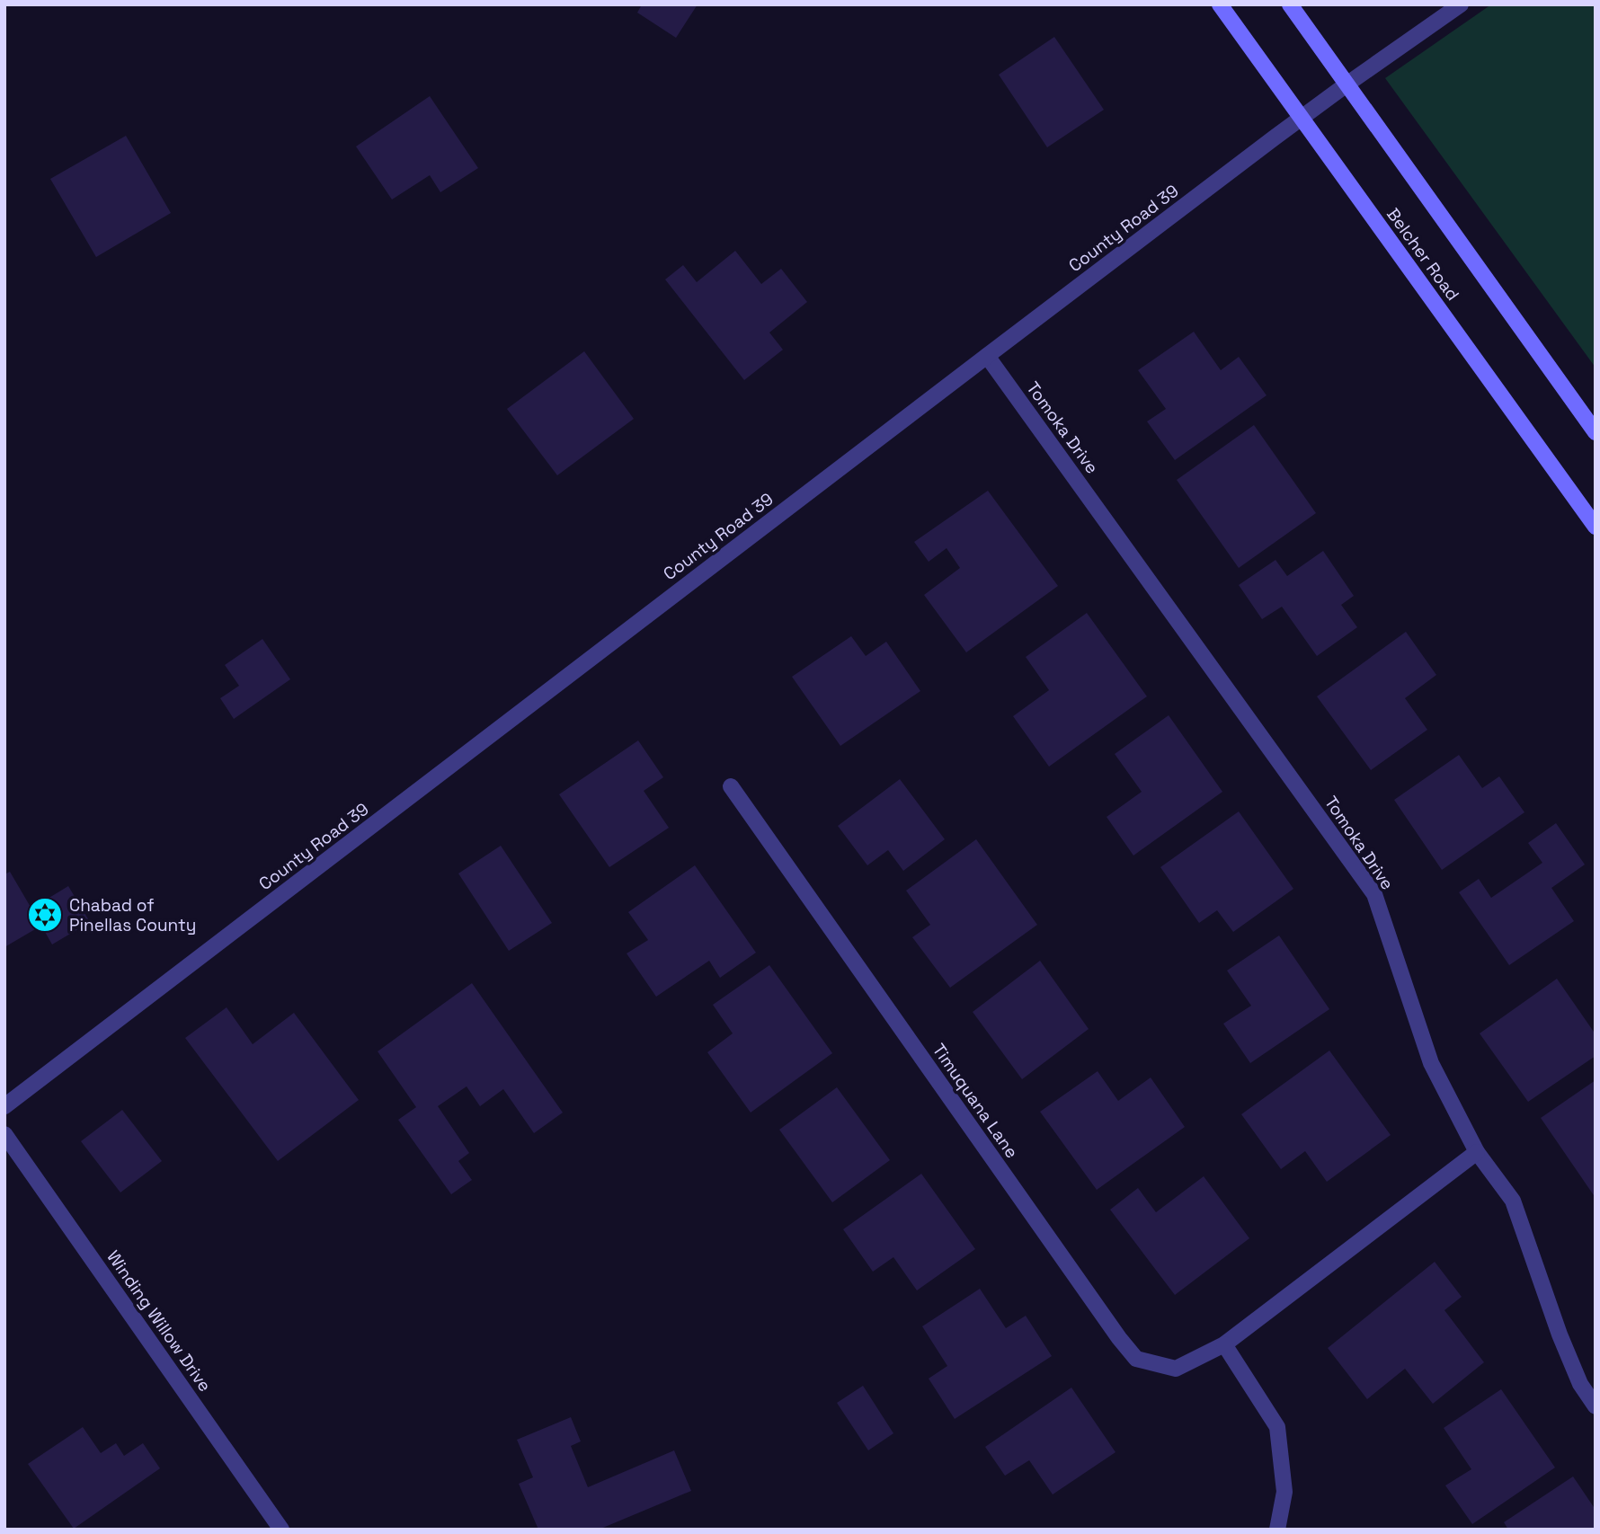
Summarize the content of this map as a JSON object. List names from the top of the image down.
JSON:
{
  "streets": {
    "main road": ["Belcher Road"],
    "street": [
      "County Road 39",
      "Tomoka Drive",
      "Timuquana Lane",
      "Winding Willow Drive"
    ]
  },
  "crossings": [
    ["County Road 39", "Belcher Road"],
    ["County Road 39", "Tomoka Drive"],
    ["Tomoka Drive", "Timuquana Lane"]
  ],
  "places": {
    "synagogue": ["Chabad of Pinellas County"]
  }
}
